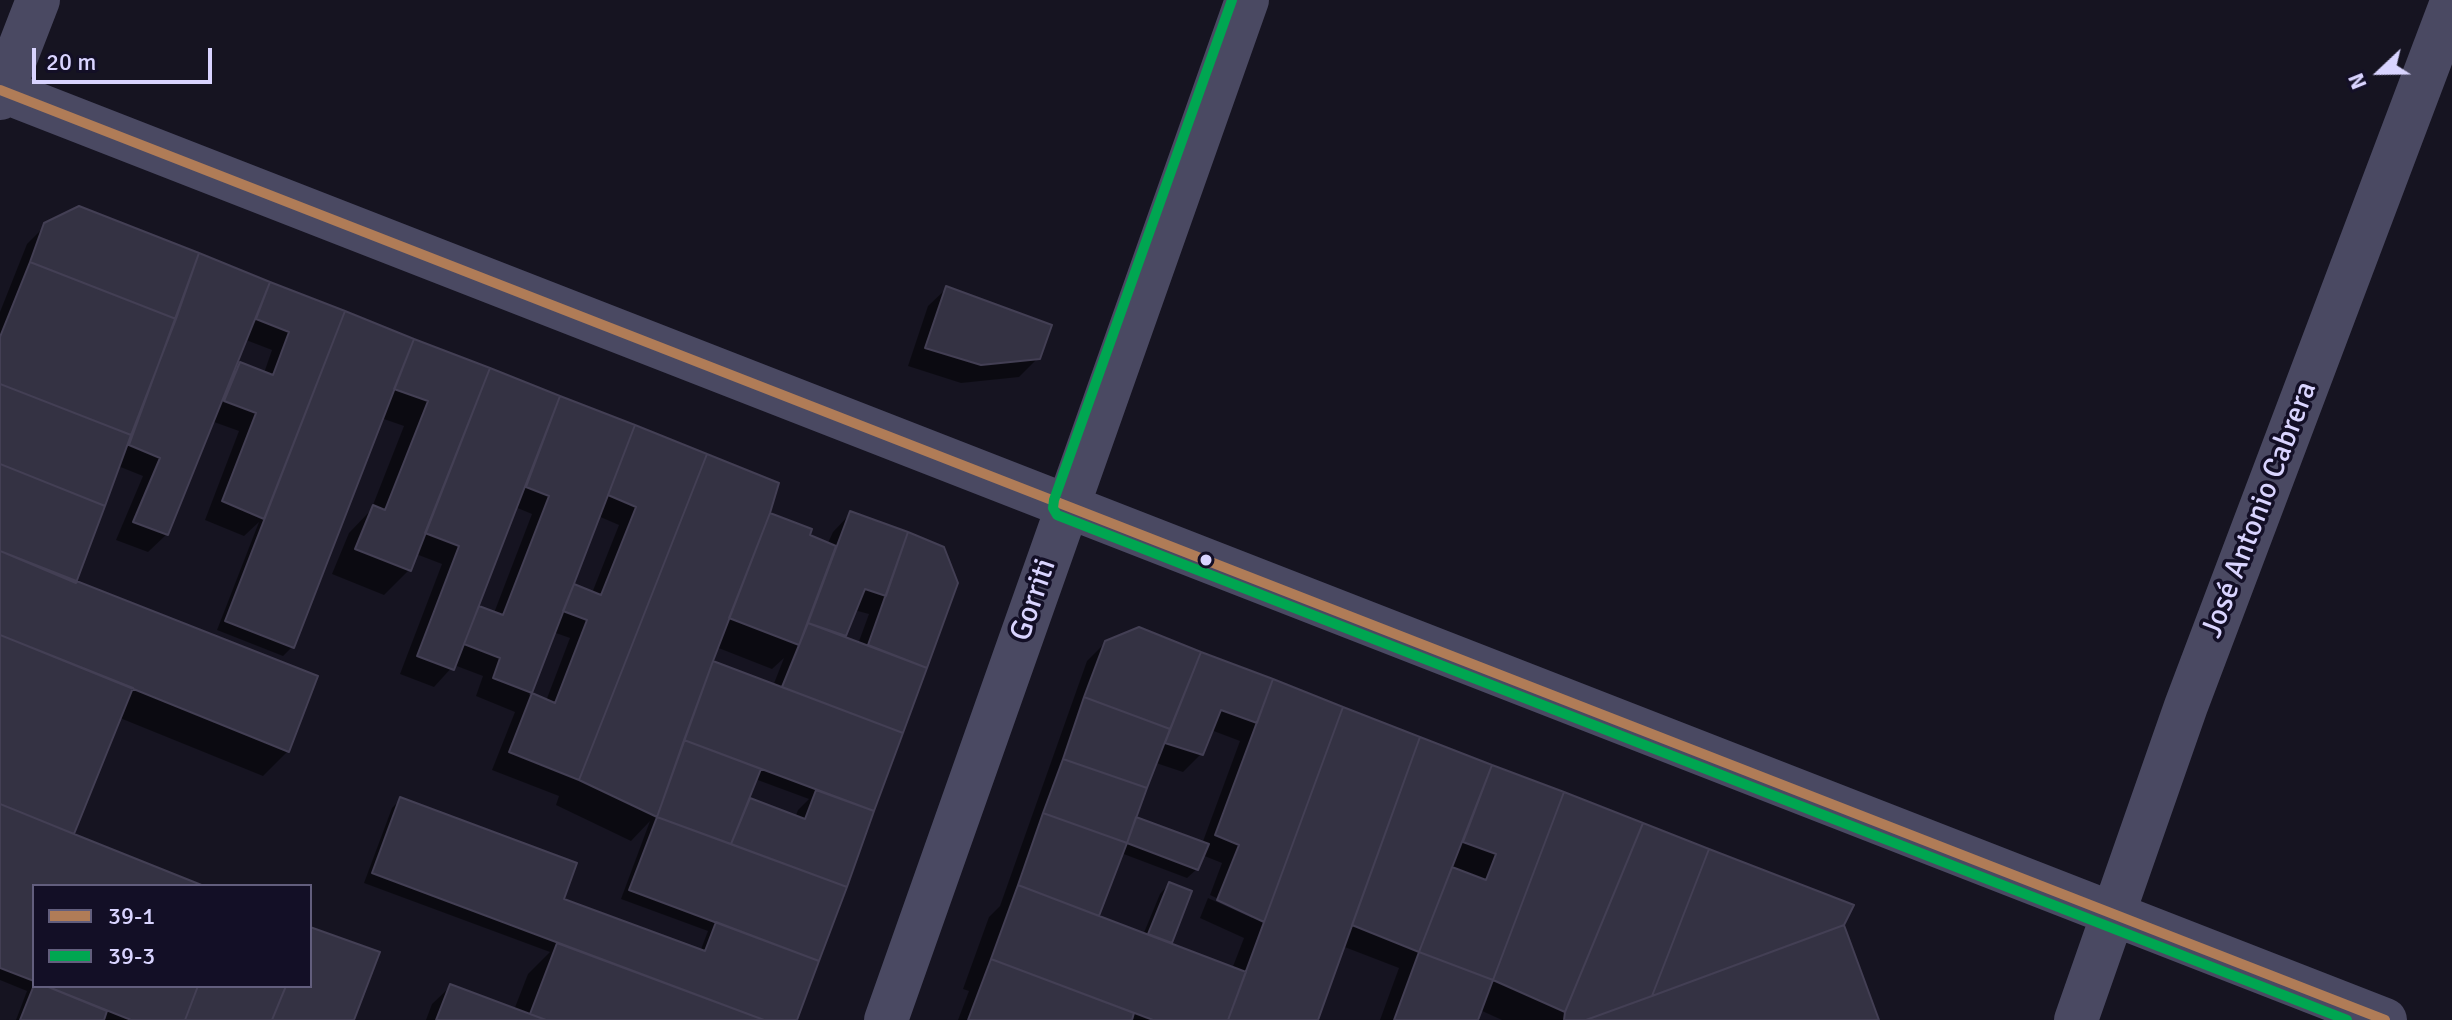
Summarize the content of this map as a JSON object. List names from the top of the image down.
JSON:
{
  "streets": {
    "street": ["José Antonio Cabrera", "Gorriti"]
  },
  "lines": ["transit line 39-3", "transit line 39-1"],
  "legend": ["39-1", "39-3"],
  "scale_bar": "20 m",
  "north": "left"
}
